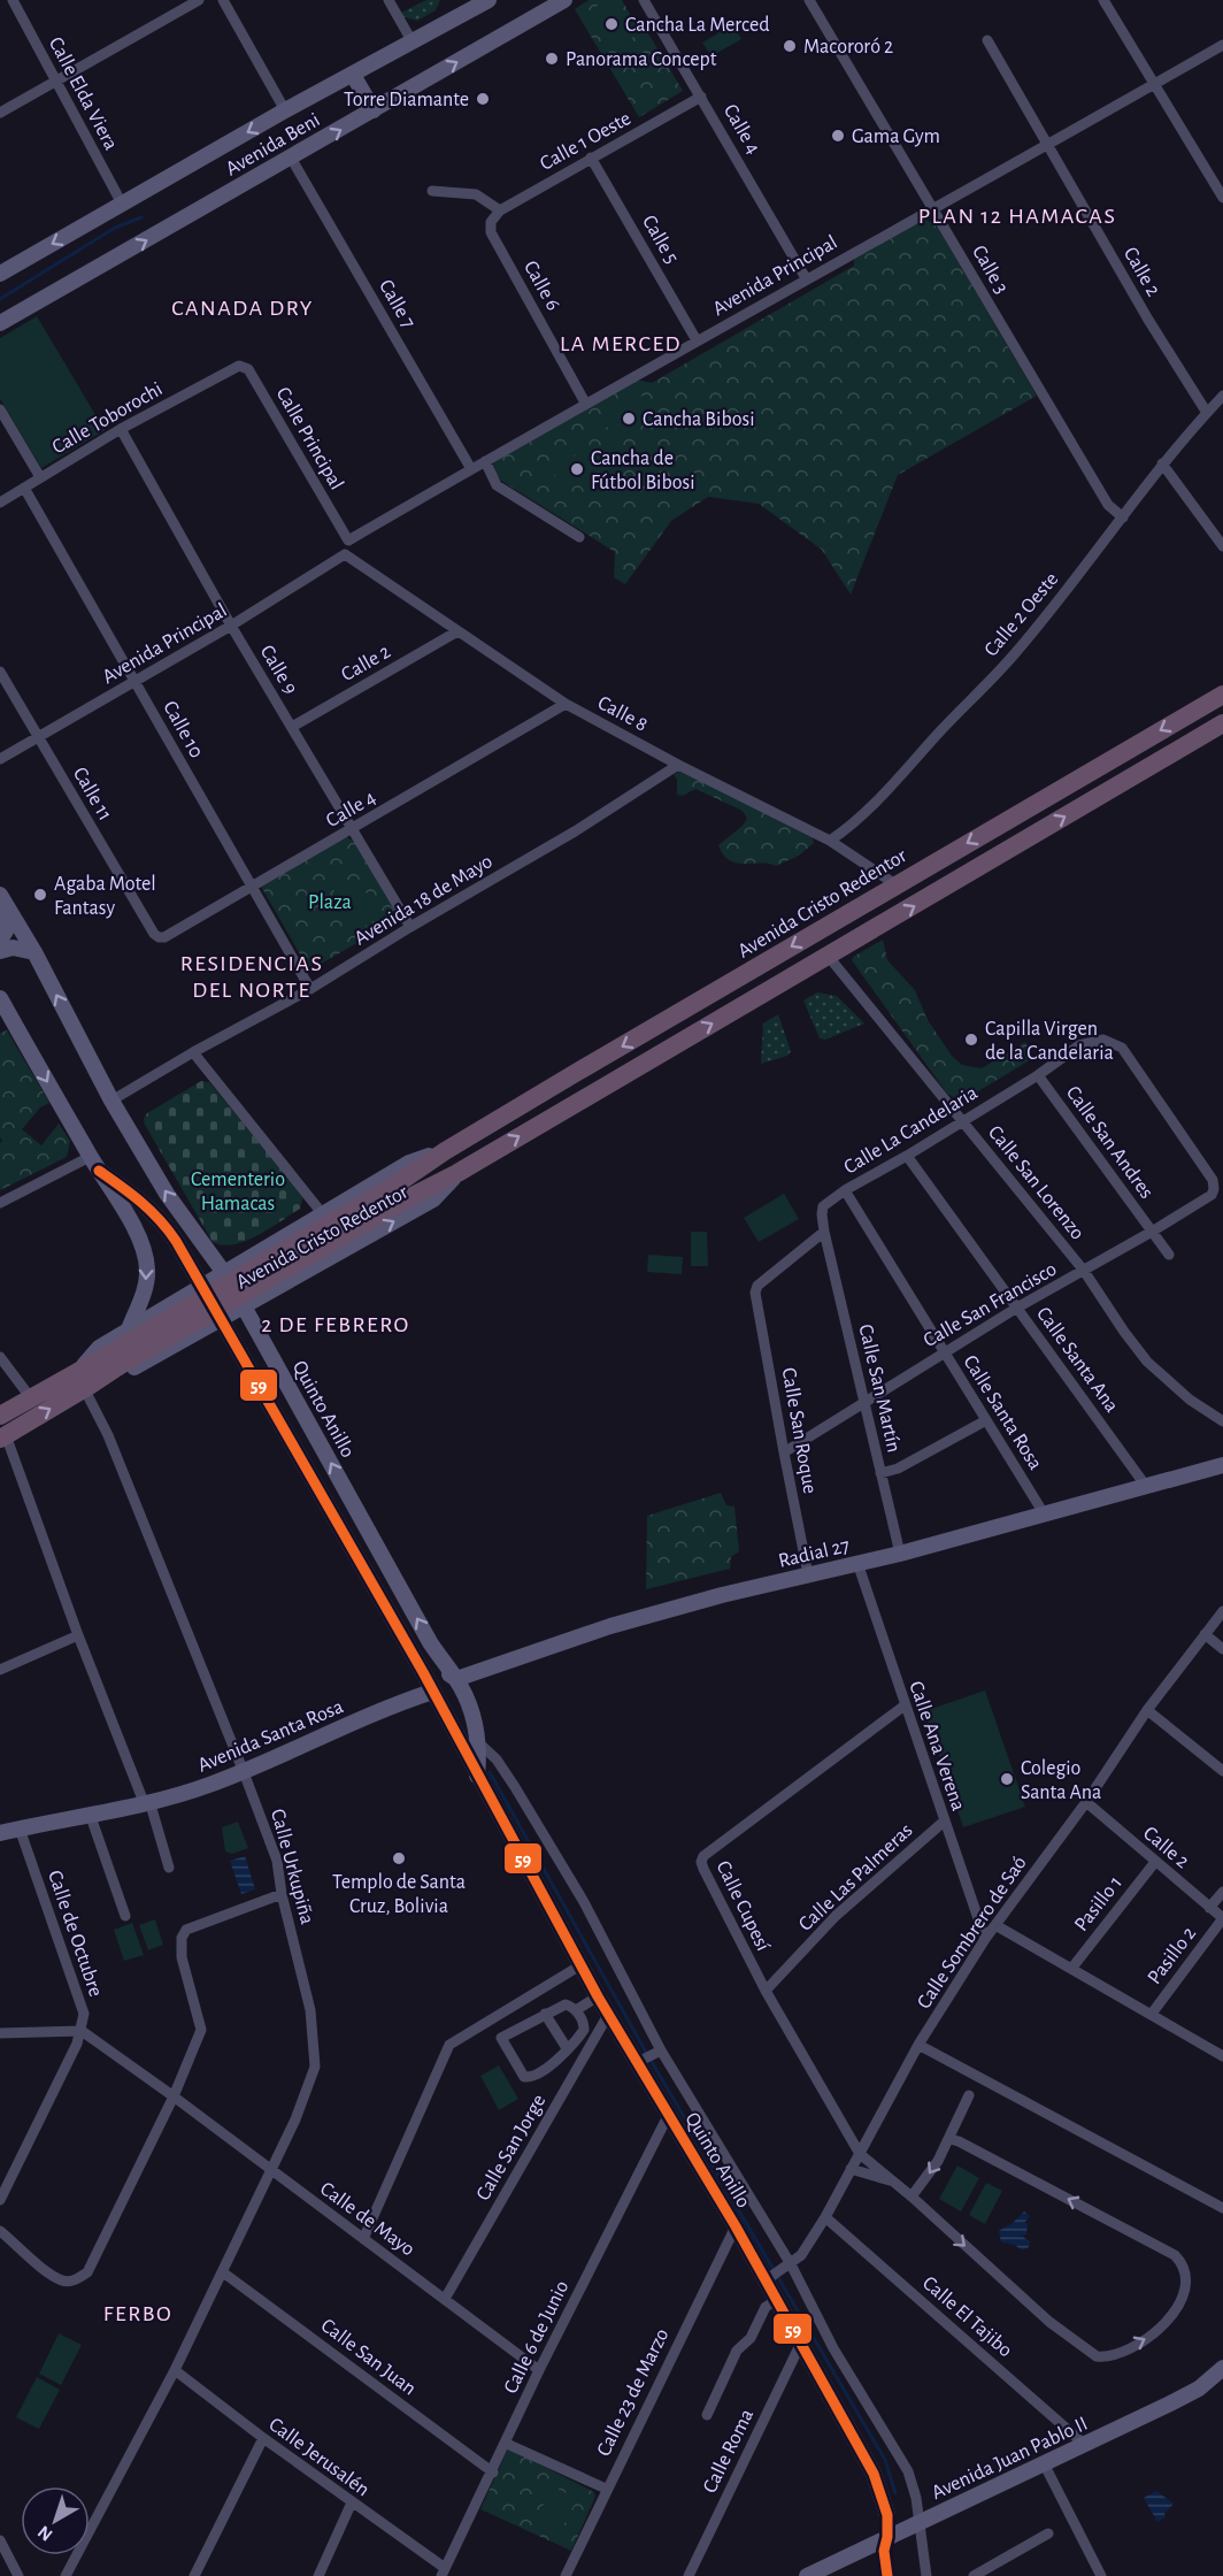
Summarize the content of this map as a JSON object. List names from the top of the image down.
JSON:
{
  "streets": {
    "highway": ["Avenida Cristo Redentor"],
    "street": [
      "Calle Elda Viera",
      "Calle 4",
      "Calle 1 Oeste",
      "Avenida Beni",
      "Calle 5",
      "Calle 3",
      "Calle 2",
      "Avenida Principal",
      "Calle 6",
      "Calle 7",
      "Calle Toborochi",
      "Calle Principal",
      "Calle 2 Oeste",
      "Calle 9",
      "Calle 8",
      "Calle 10",
      "Calle 11",
      "Avenida 18 de Mayo",
      "Calle La Candelaria",
      "Calle San Andres",
      "Calle San Lorenzo",
      "Calle San Francisco",
      "Calle Santa Ana",
      "Calle San Martín",
      "Quinto Anillo",
      "Calle Santa Rosa",
      "Calle San Roque",
      "Radial 27",
      "Avenida Santa Rosa",
      "Calle Ana Verena",
      "Calle Urkupiña",
      "Calle Las Palmeras",
      "Pasillo 1",
      "Calle Cupesí",
      "Calle Sombrero de Saó",
      "Calle de Octubre",
      "Pasillo 2",
      "Calle San Jorge",
      "Calle de Mayo",
      "Calle El Tajibo",
      "Calle 6 de Junio",
      "Calle San Juan",
      "Calle 23 de Marzo",
      "Calle Roma",
      "Calle Jerusalén",
      "Avenida Juan Pablo II"
    ]
  },
  "crossings": [
    ["Calle Elda Viera", "Avenida Beni"],
    ["Calle 4", "Calle 1 Oeste"],
    ["Calle 4", "Avenida Principal"],
    ["Calle 4", "Calle 9"],
    ["Calle 4", "Calle 8"],
    ["Calle 4", "Calle 10"],
    ["Calle 4", "Calle 11"],
    ["Calle 1 Oeste", "Calle 5"],
    ["Calle 1 Oeste", "Calle 6"],
    ["Avenida Beni", "Calle 7"],
    ["Calle 5", "Avenida Principal"],
    ["Calle 3", "Avenida Principal"],
    ["Calle 3", "Calle 2 Oeste"],
    ["Calle 2", "Avenida Principal"],
    ["Calle 2", "Calle 2 Oeste"],
    ["Calle 2", "Calle 9"],
    ["Calle 2", "Calle 8"],
    ["Calle 2", "Pasillo 1"],
    ["Calle 2", "Calle Sombrero de Saó"],
    ["Calle 2", "Pasillo 2"],
    ["Avenida Principal", "Calle 6"],
    ["Avenida Principal", "Calle 7"],
    ["Avenida Principal", "Calle Principal"],
    ["Avenida Principal", "Calle 9"],
    ["Avenida Principal", "Calle 8"],
    ["Avenida Principal", "Calle 10"],
    ["Avenida Principal", "Calle 11"],
    ["Calle Toborochi", "Calle Principal"],
    ["Calle Toborochi", "Calle 9"],
    ["Calle Toborochi", "Calle 10"],
    ["Calle 2 Oeste", "Calle 8"],
    ["Calle 9", "Avenida 18 de Mayo"],
    ["Calle 8", "Avenida 18 de Mayo"],
    ["Calle 8", "Avenida Cristo Redentor"],
    ["Calle 10", "Avenida 18 de Mayo"],
    ["Avenida 18 de Mayo", "Quinto Anillo"],
    ["Avenida Cristo Redentor", "Calle San Lorenzo"],
    ["Avenida Cristo Redentor", "Quinto Anillo"],
    ["Avenida Cristo Redentor", "Calle Urkupiña"],
    ["Calle La Candelaria", "Calle San Andres"],
    ["Calle La Candelaria", "Calle San Lorenzo"],
    ["Calle La Candelaria", "Calle San Francisco"],
    ["Calle La Candelaria", "Calle Santa Ana"],
    ["Calle La Candelaria", "Calle San Martín"],
    ["Calle La Candelaria", "Calle Santa Rosa"],
    ["Calle La Candelaria", "Calle San Roque"],
    ["Calle San Andres", "Calle San Francisco"],
    ["Calle San Lorenzo", "Calle San Francisco"],
    ["Calle San Francisco", "Calle Santa Ana"],
    ["Calle San Francisco", "Calle San Martín"],
    ["Calle San Francisco", "Calle Santa Rosa"],
    ["Calle San Francisco", "Calle San Roque"],
    ["Calle Santa Ana", "Radial 27"],
    ["Calle San Martín", "Calle San Roque"],
    ["Calle San Martín", "Radial 27"],
    ["Quinto Anillo", "Radial 27"],
    ["Quinto Anillo", "Avenida Santa Rosa"],
    ["Quinto Anillo", "Calle Sombrero de Saó"],
    ["Quinto Anillo", "Calle San Jorge"],
    ["Quinto Anillo", "Calle 6 de Junio"],
    ["Quinto Anillo", "Calle 23 de Marzo"],
    ["Quinto Anillo", "Calle Roma"],
    ["Quinto Anillo", "Avenida Juan Pablo II"],
    ["Calle Santa Rosa", "Radial 27"],
    ["Calle San Roque", "Radial 27"],
    ["Radial 27", "Avenida Santa Rosa"],
    ["Radial 27", "Calle Ana Verena"],
    ["Avenida Santa Rosa", "Calle Urkupiña"],
    ["Avenida Santa Rosa", "Calle de Octubre"],
    ["Calle Ana Verena", "Calle Las Palmeras"],
    ["Calle Ana Verena", "Calle Cupesí"],
    ["Calle Ana Verena", "Calle Sombrero de Saó"],
    ["Calle Urkupiña", "Calle de Mayo"],
    ["Calle Urkupiña", "Calle San Juan"],
    ["Calle Urkupiña", "Calle Jerusalén"],
    ["Calle Las Palmeras", "Calle Cupesí"],
    ["Calle Cupesí", "Calle Sombrero de Saó"],
    ["Calle Sombrero de Saó", "Calle El Tajibo"],
    ["Calle de Octubre", "Calle de Mayo"],
    ["Calle San Jorge", "Calle de Mayo"],
    ["Calle de Mayo", "Calle 6 de Junio"],
    ["Calle El Tajibo", "Avenida Juan Pablo II"],
    ["Calle 6 de Junio", "Calle San Juan"],
    ["Calle 6 de Junio", "Calle Jerusalén"]
  ],
  "districts": [
    "PLAN 12 HAMACAS",
    "CANADA DRY",
    "LA MERCED",
    "RESIDENCIAS DEL NORTE",
    "2 DE FEBRERO",
    "FERBO"
  ],
  "parks": ["Plaza", "Cementerio Hamacas"],
  "places": [
    "Cancha La Merced",
    "Macororó 2",
    "Panorama Concept",
    "Torre Diamante",
    "Gama Gym",
    "Cancha Bibosi",
    "Cancha de Fútbol Bibosi",
    "Agaba Motel Fantasy",
    "Capilla Virgen de la Candelaria",
    "Colegio Santa Ana",
    "Templo de Santa Cruz, Bolivia"
  ],
  "lines": ["transit line 59"],
  "north": "bottom left"
}
